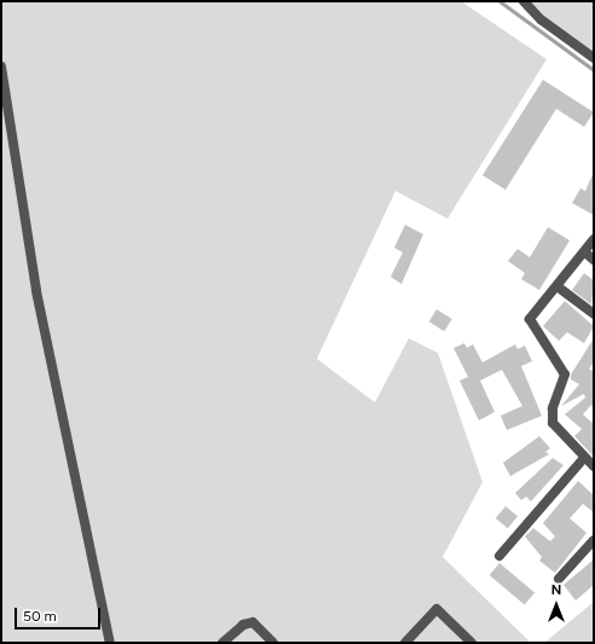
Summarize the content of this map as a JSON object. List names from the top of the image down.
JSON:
{
  "scale_bar": "50 m",
  "north": "top"
}
